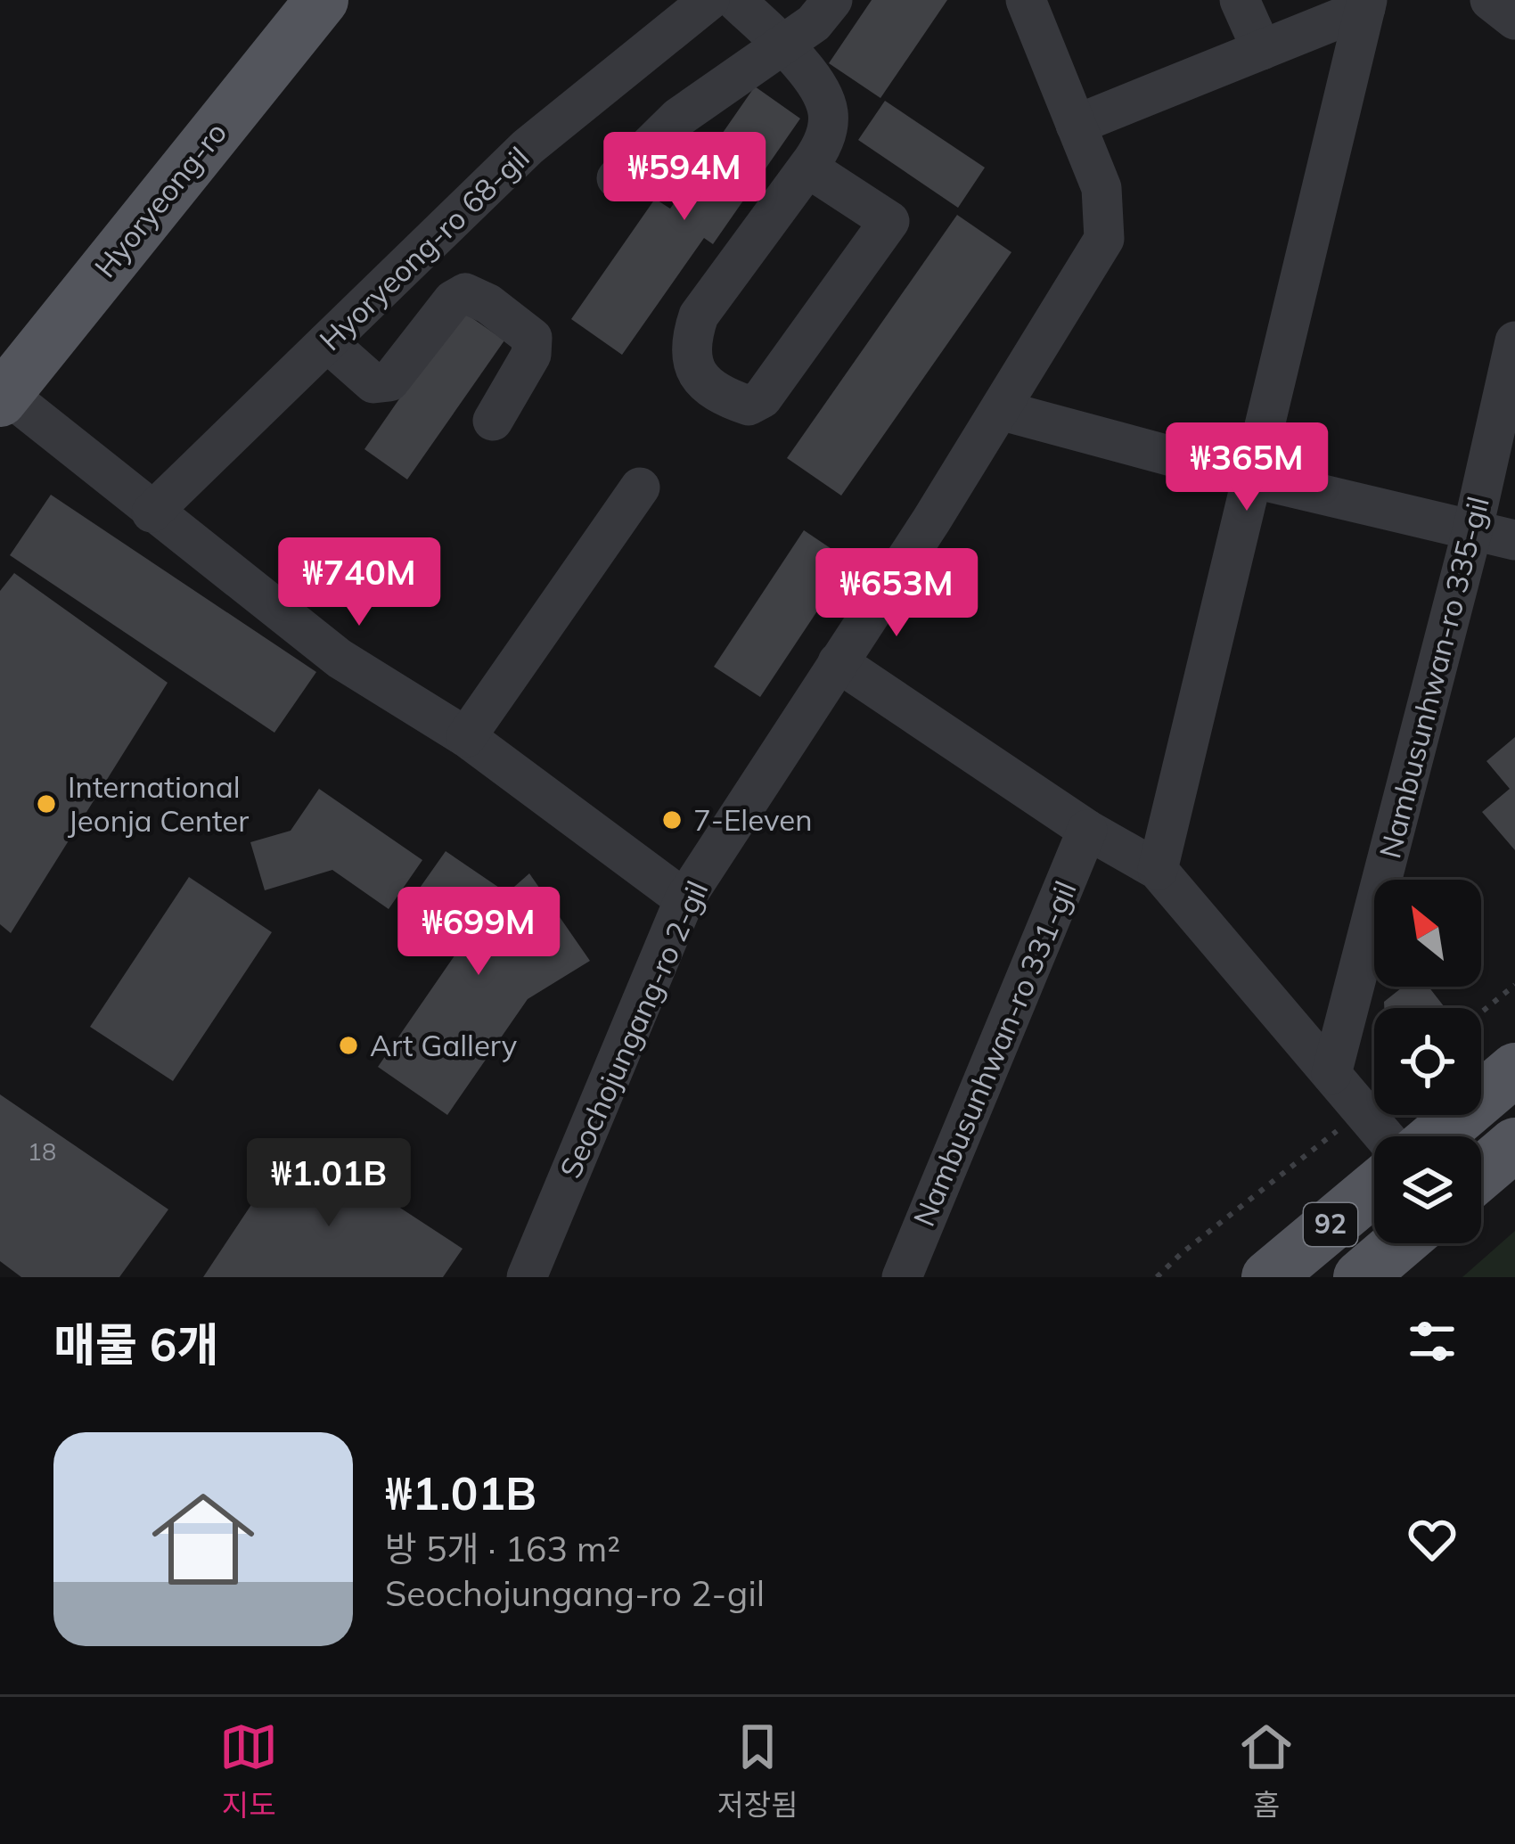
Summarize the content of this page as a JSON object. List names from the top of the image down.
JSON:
{
  "streets": {
    "main road": ["Hyoryeong-ro", "92"],
    "street": [
      "Hyoryeong-ro 68-gil",
      "Nambusunhwan-ro 335-gil",
      "Seochojungang-ro 2-gil",
      "Nambusunhwan-ro 331-gil"
    ]
  },
  "places": ["International Jeonja Center", "7-Eleven", "Art Gallery"],
  "house_numbers": ["18"],
  "north": "top left",
  "page": {
    "price": [
      "₩594M",
      "₩365M",
      "₩740M",
      "₩653M",
      "₩699M",
      "₩1.01B"
    ],
    "heading": "매물 6개",
    "list": [
      {
        "name": "₩1.01B",
        "note": "방 5개 · 163 m² · Seochojungang-ro 2-gil"
      }
    ],
    "tabs": ["지도", "저장됨", "홈"]
  }
}
